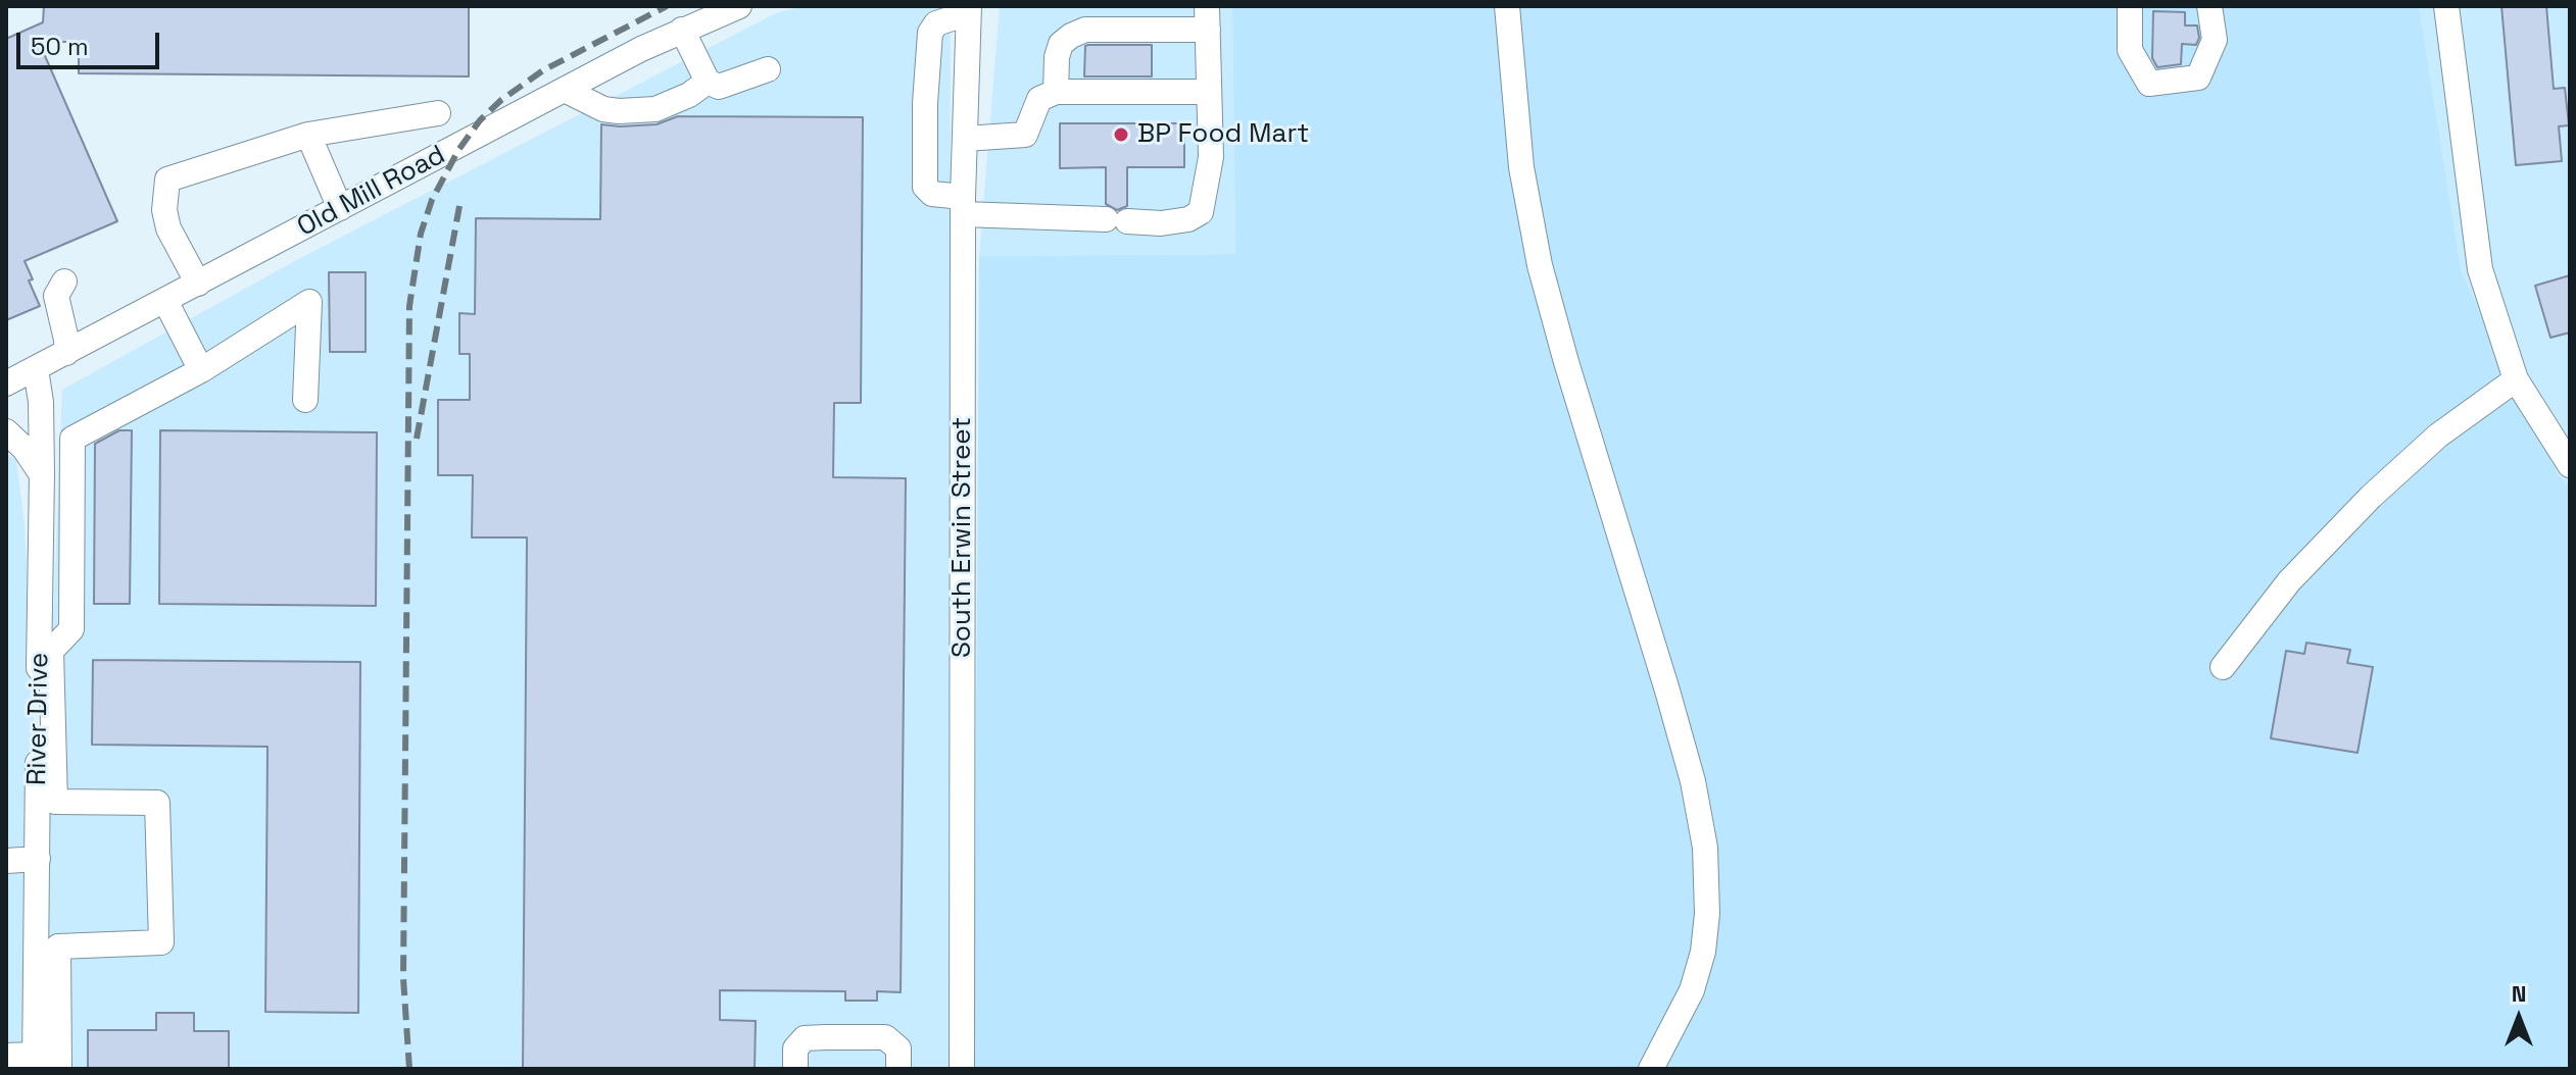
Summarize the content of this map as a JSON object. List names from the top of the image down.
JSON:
{
  "streets": {
    "street": ["Old Mill Road", "South Erwin Street", "River Drive"]
  },
  "crossings": [
    ["Old Mill Road", "River Drive"]
  ],
  "places": ["BP Food Mart"],
  "scale_bar": "50 m",
  "north": "top"
}
